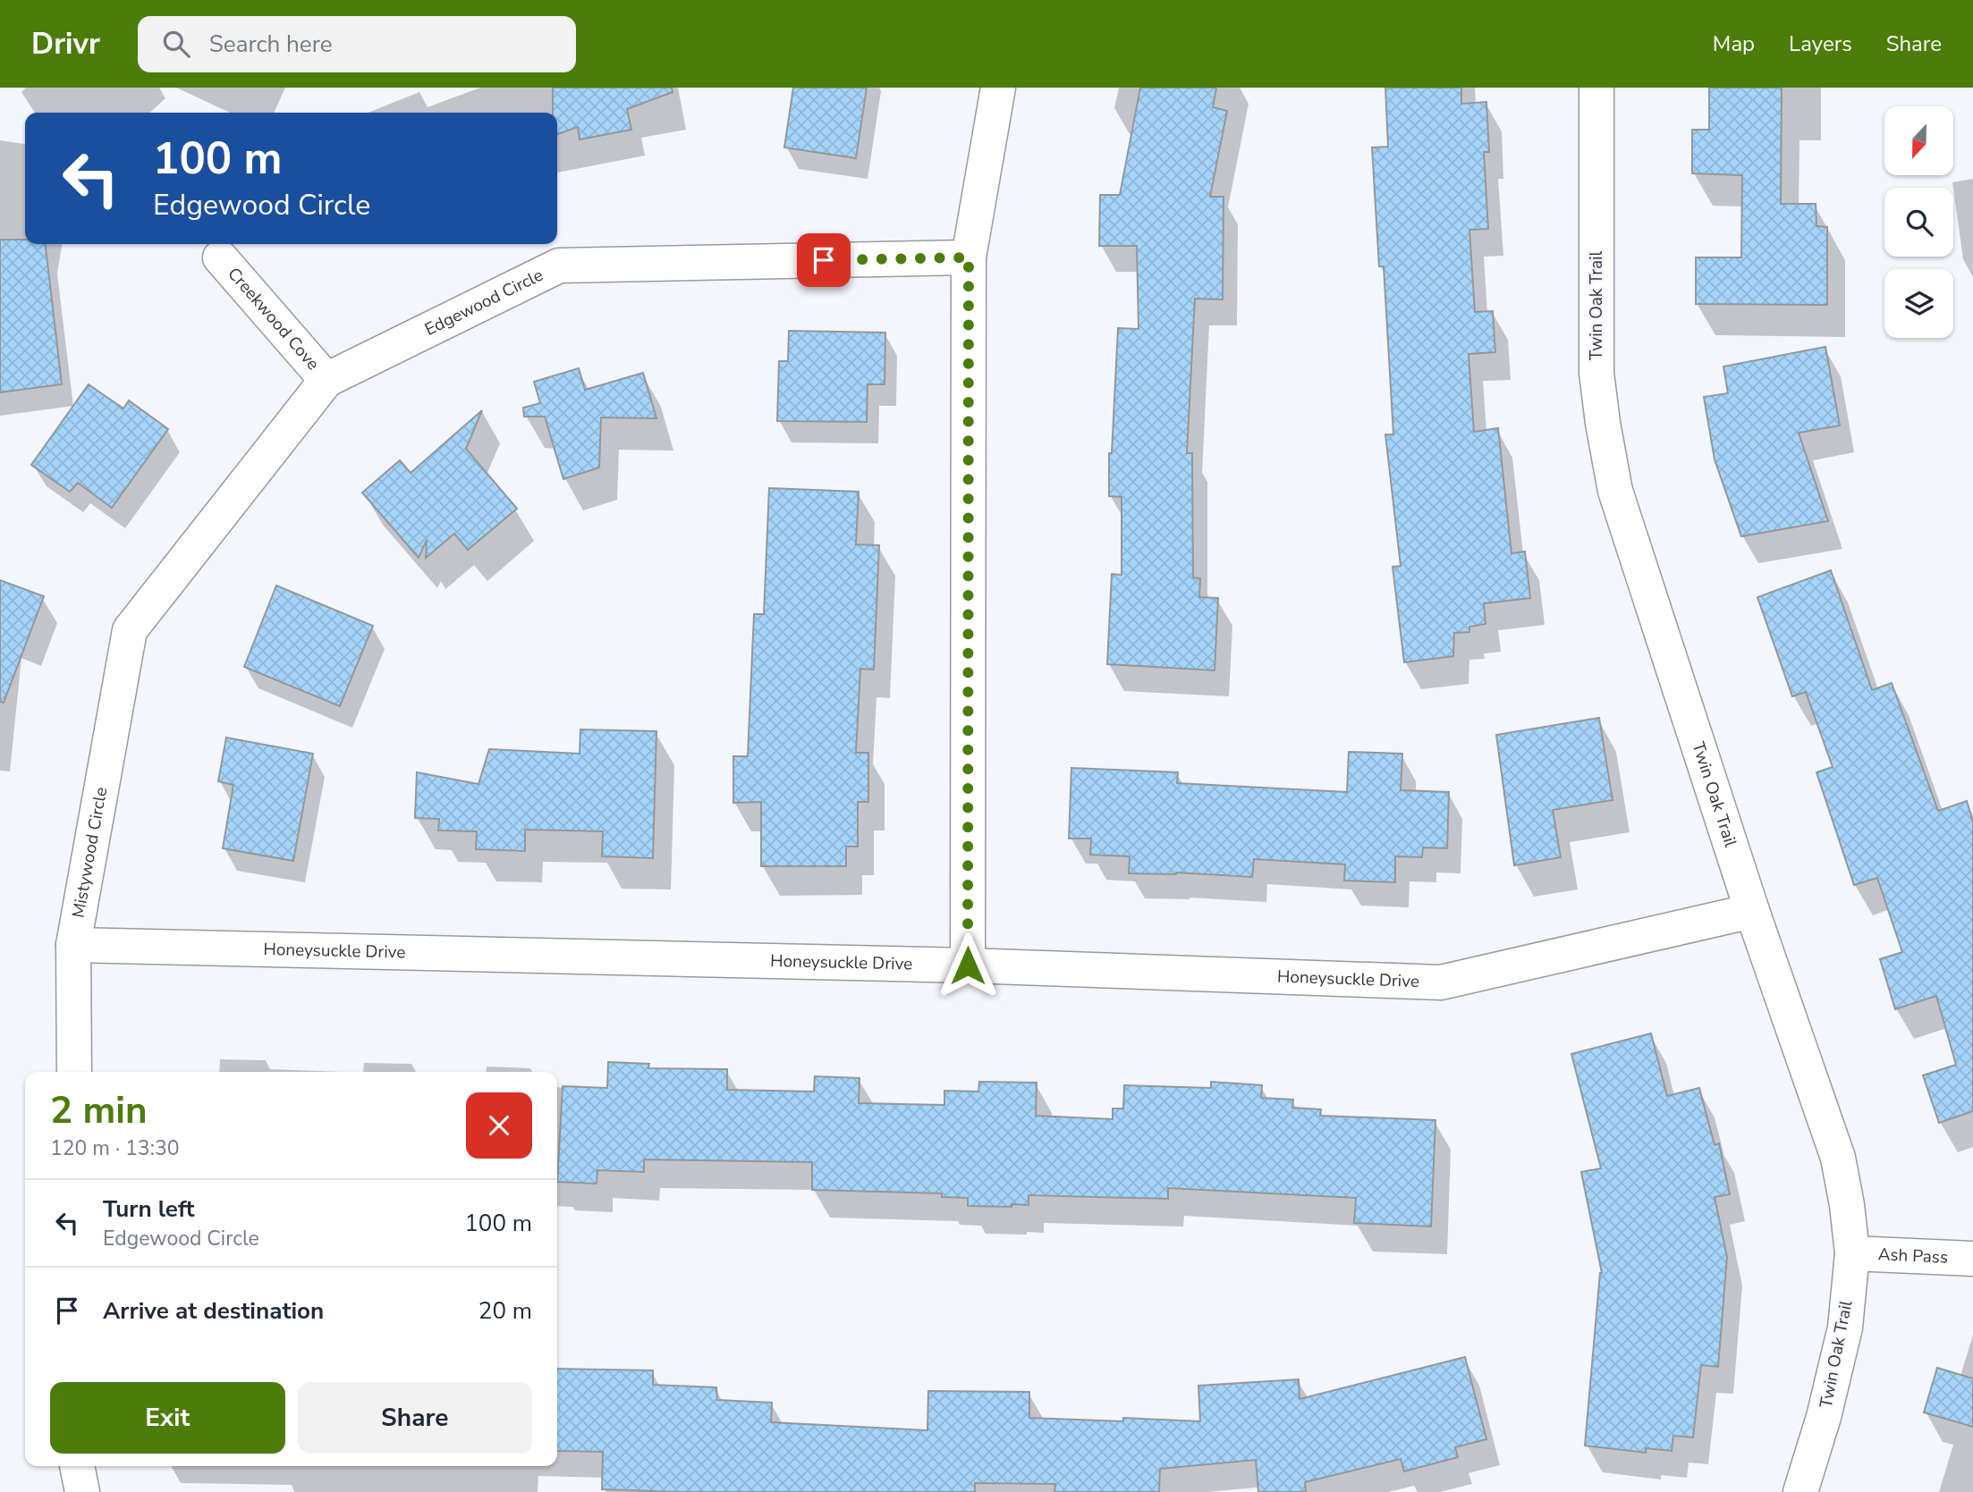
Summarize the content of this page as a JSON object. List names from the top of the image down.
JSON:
{
  "streets": {
    "street": [
      "Edgewood Circle",
      "Twin Oak Trail",
      "Creekwood Cove",
      "Mistywood Circle",
      "Honeysuckle Drive",
      "Ash Pass"
    ]
  },
  "crossings": [
    ["Edgewood Circle", "Creekwood Cove"],
    ["Edgewood Circle", "Mistywood Circle"],
    ["Twin Oak Trail", "Honeysuckle Drive"],
    ["Twin Oak Trail", "Ash Pass"],
    ["Mistywood Circle", "Honeysuckle Drive"]
  ],
  "north": "bottom",
  "page": {
    "header": "Drivr",
    "search": "Search here",
    "nav": ["Map", "Layers", "Share"],
    "turn": ["100 m", "Edgewood Circle"],
    "heading": ["2 min", "120 m · 13:30"],
    "list": [
      {
        "name": "Turn left",
        "note": "Edgewood Circle",
        "value": "100 m"
      },
      {
        "name": "Arrive at destination",
        "value": "20 m"
      }
    ],
    "buttons": ["Exit", "Share"]
  }
}
